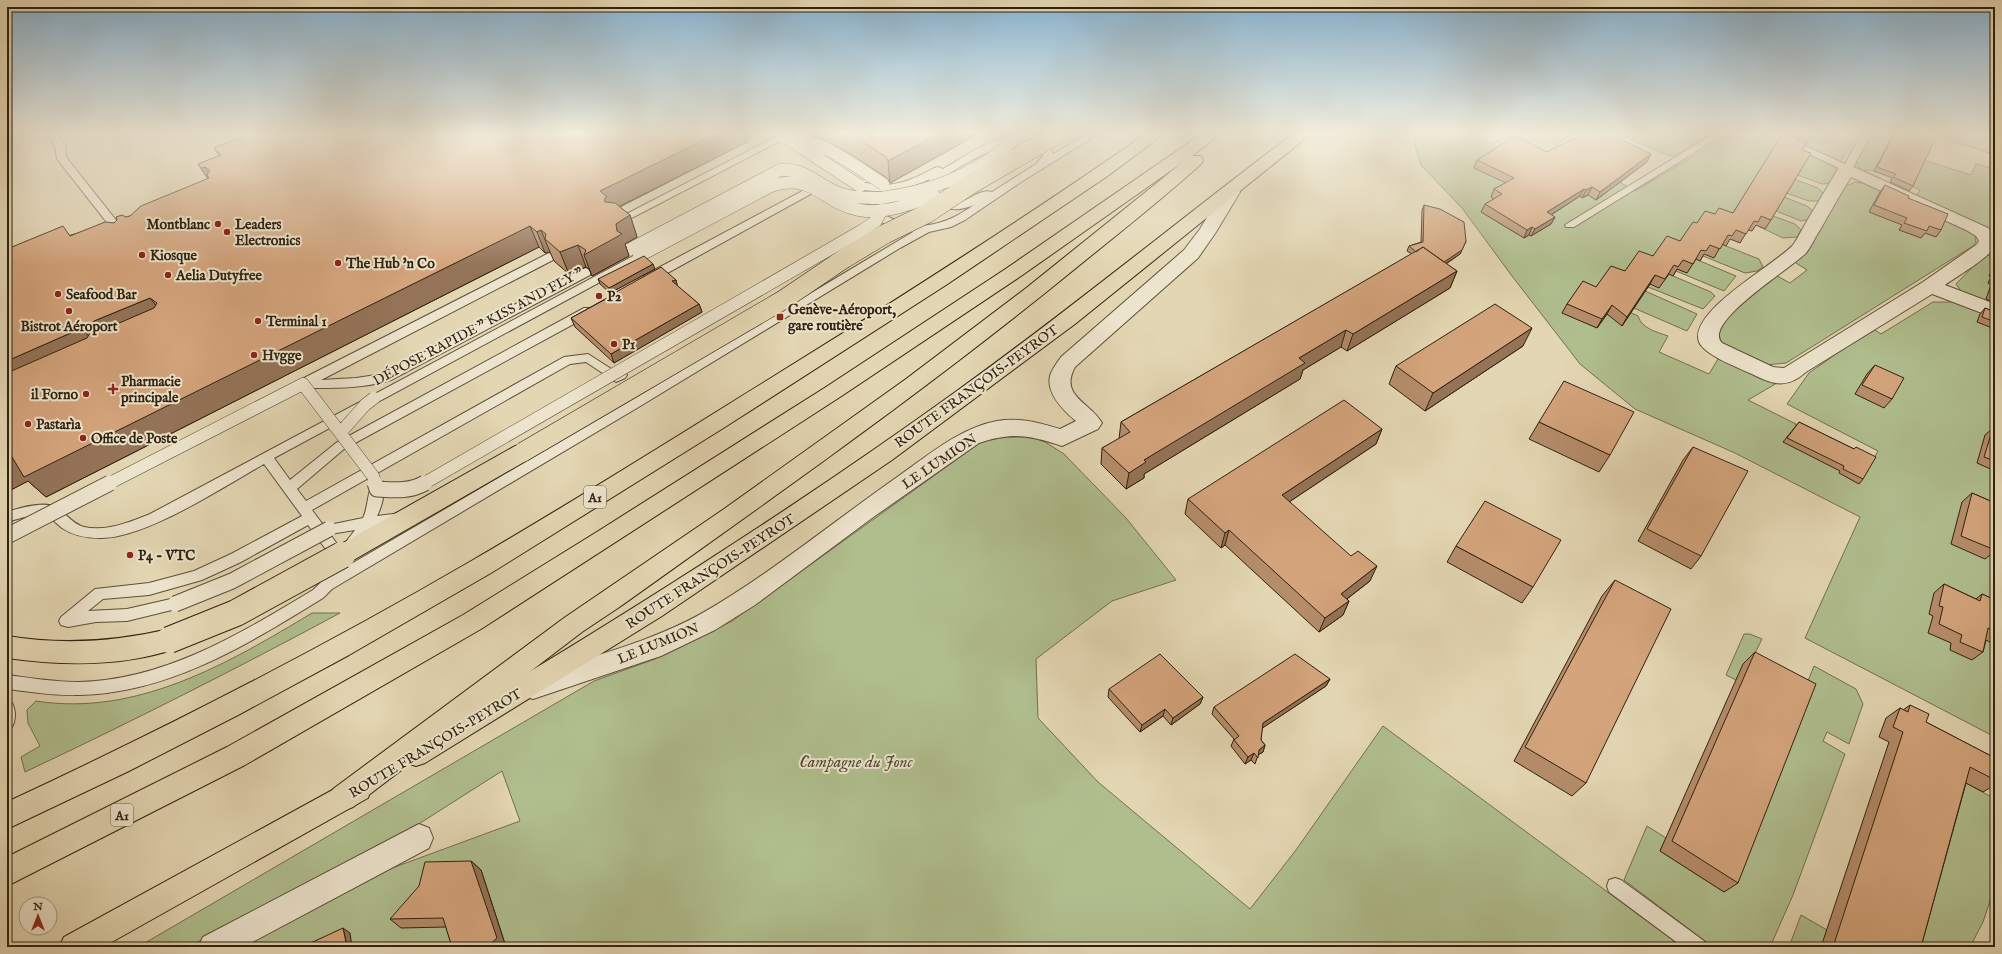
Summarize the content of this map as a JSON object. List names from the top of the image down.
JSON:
{
  "streets": {
    "main road": ["ROUTE FRANÇOIS-PEYROT", "A1"],
    "street": ["LE LUMION"],
    "lane": ["DÉPOSE RAPIDE \" KISS AND FLY \""]
  },
  "crossings": [
    ["ROUTE FRANÇOIS-PEYROT", "LE LUMION"]
  ],
  "parks": ["Campagne du Jonc"],
  "places": {
    "other": [
      "Montblanc",
      "Leaders Electronics",
      "Kiosque",
      "The Hub 'n Co",
      "Aelia Dutyfree",
      "Seafood Bar",
      "P2",
      "Bistrot Aéroport",
      "Terminal 1",
      "P1",
      "Hvgge",
      "il Forno",
      "Pastarìa",
      "Office de Poste",
      "P4 - VTC"
    ],
    "transit": ["Genève-Aéroport, gare routière"],
    "health": ["Pharmacie principale"]
  },
  "north": "top"
}
